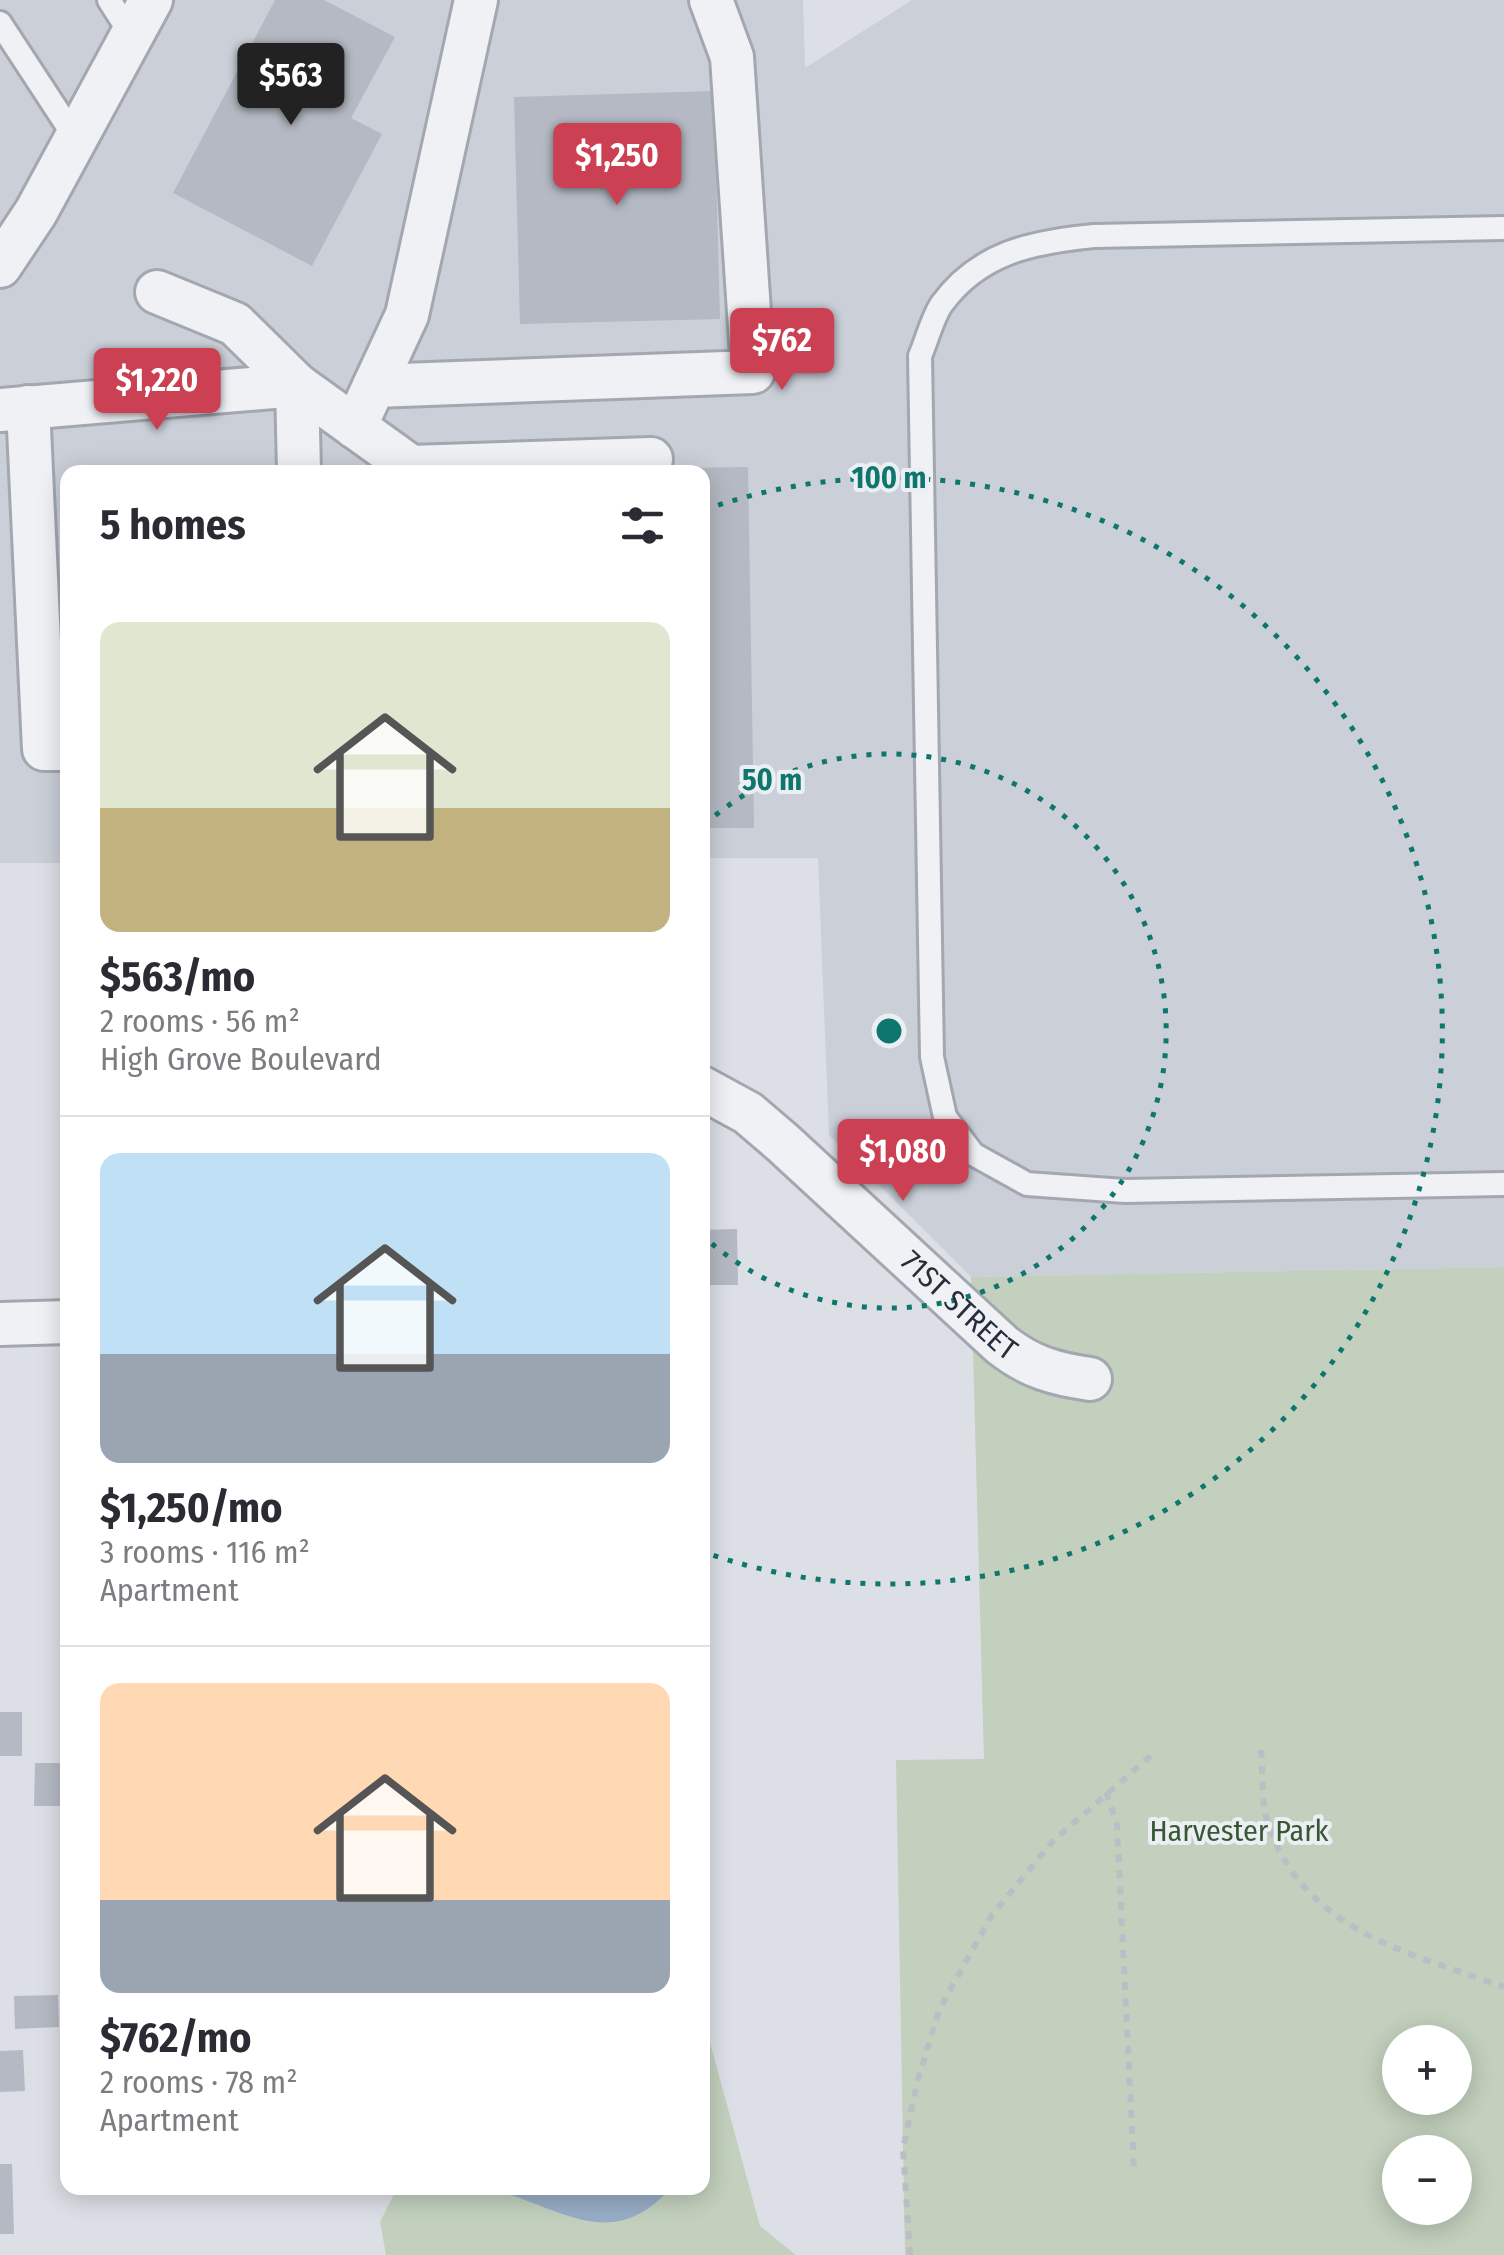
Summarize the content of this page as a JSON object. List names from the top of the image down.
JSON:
{
  "streets": {
    "street": ["71ST STREET"]
  },
  "parks": ["Harvester Park"],
  "page": {
    "price": [
      "$563",
      "$1,250",
      "$762",
      "$1,220",
      "$1,080"
    ],
    "heading": "5 homes",
    "list": [
      {
        "name": "$563/mo",
        "note": "2 rooms · 56 m² · High Grove Boulevard"
      },
      {
        "name": "$1,250/mo",
        "note": "3 rooms · 116 m² · Apartment"
      },
      {
        "name": "$762/mo",
        "note": "2 rooms · 78 m² · Apartment"
      }
    ],
    "map_buttons": ["+", "−"]
  },
  "rings": ["100 m", "50 m"]
}
